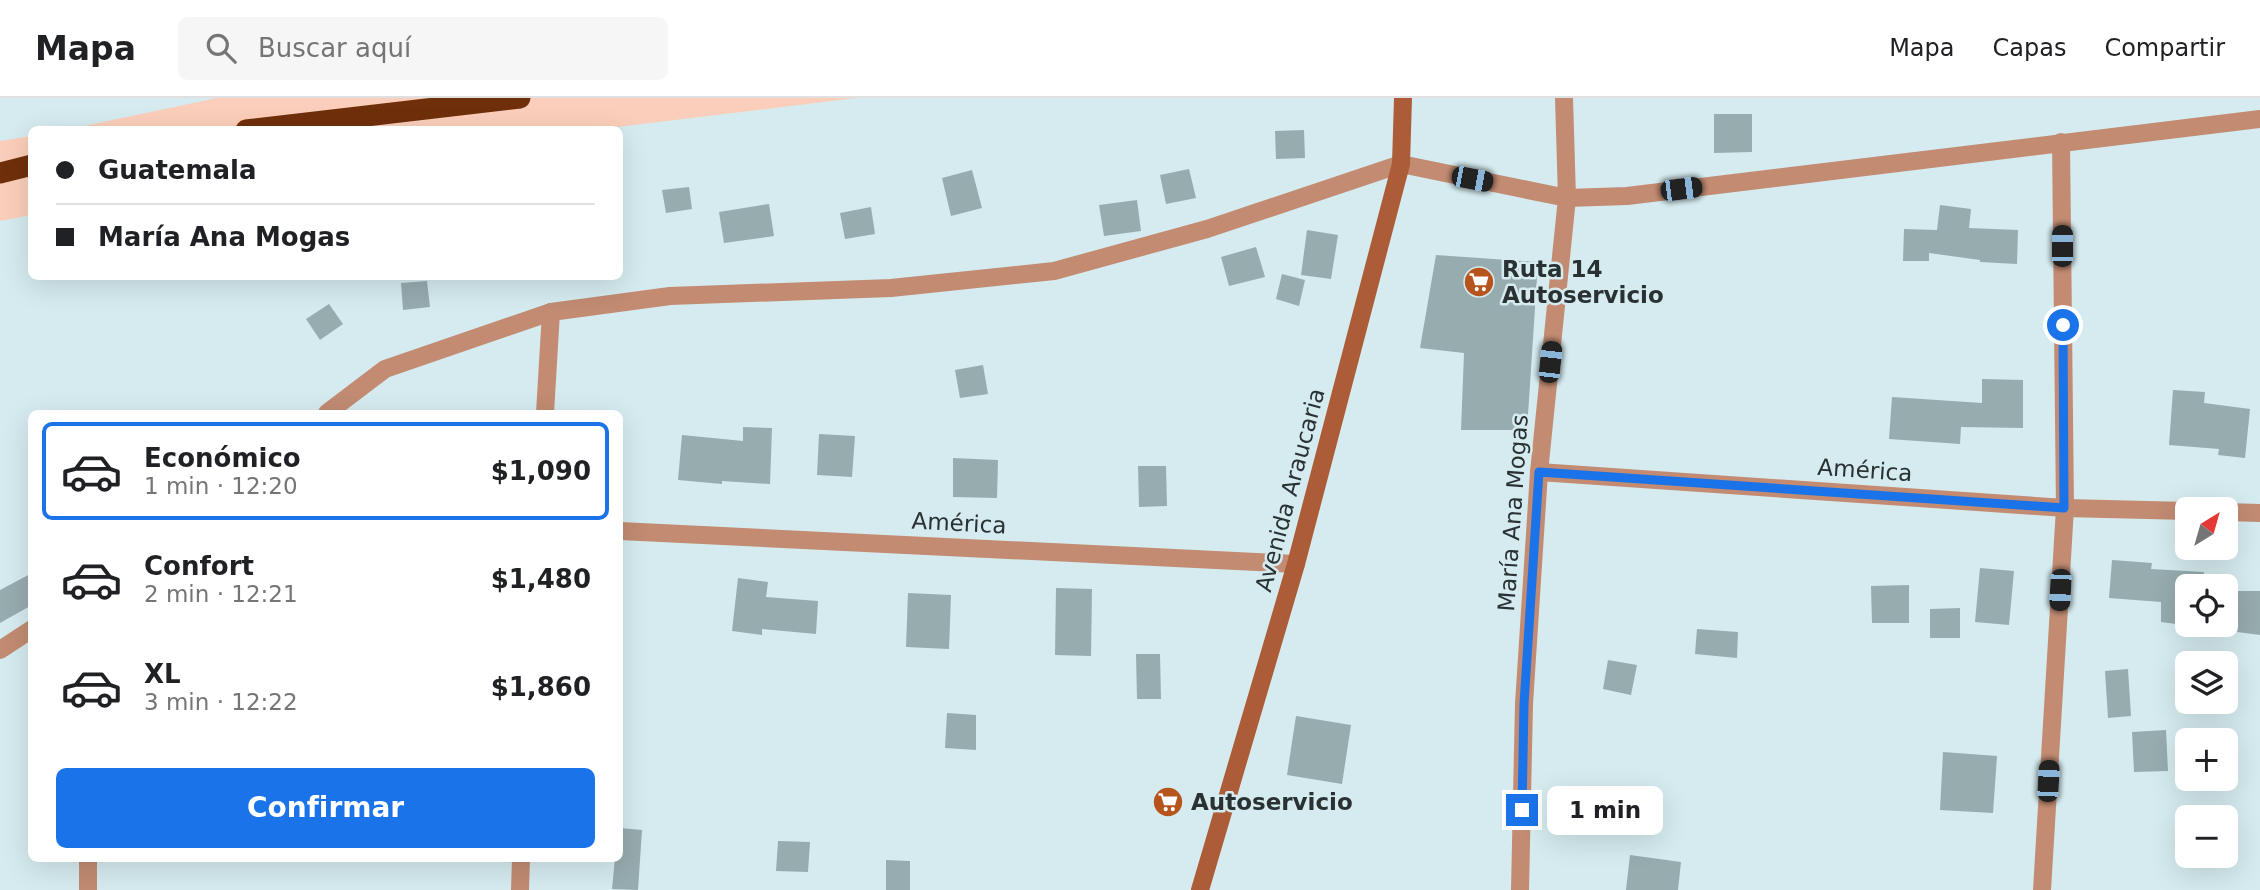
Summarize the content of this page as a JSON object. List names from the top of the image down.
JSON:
{
  "streets": {
    "main road": ["Avenida Araucaria"],
    "street": ["América", "María Ana Mogas"]
  },
  "crossings": [
    ["América", "Avenida Araucaria"],
    ["América", "María Ana Mogas"]
  ],
  "places": {
    "supermarket": ["Ruta 14 Autoservicio", "Autoservicio"]
  },
  "north": "top right",
  "page": {
    "header": "Mapa",
    "search": "Buscar aquí",
    "nav": ["Mapa", "Capas", "Compartir"],
    "banner": ["Guatemala", "María Ana Mogas"],
    "list": [
      {
        "name": "Económico",
        "note": "1 min · 12:20",
        "value": "$1,090"
      },
      {
        "name": "Confort",
        "note": "2 min · 12:21",
        "value": "$1,480"
      },
      {
        "name": "XL",
        "note": "3 min · 12:22",
        "value": "$1,860"
      }
    ],
    "map_buttons": ["+", "−"],
    "buttons": "Confirmar",
    "bubble": "1 min"
  }
}
